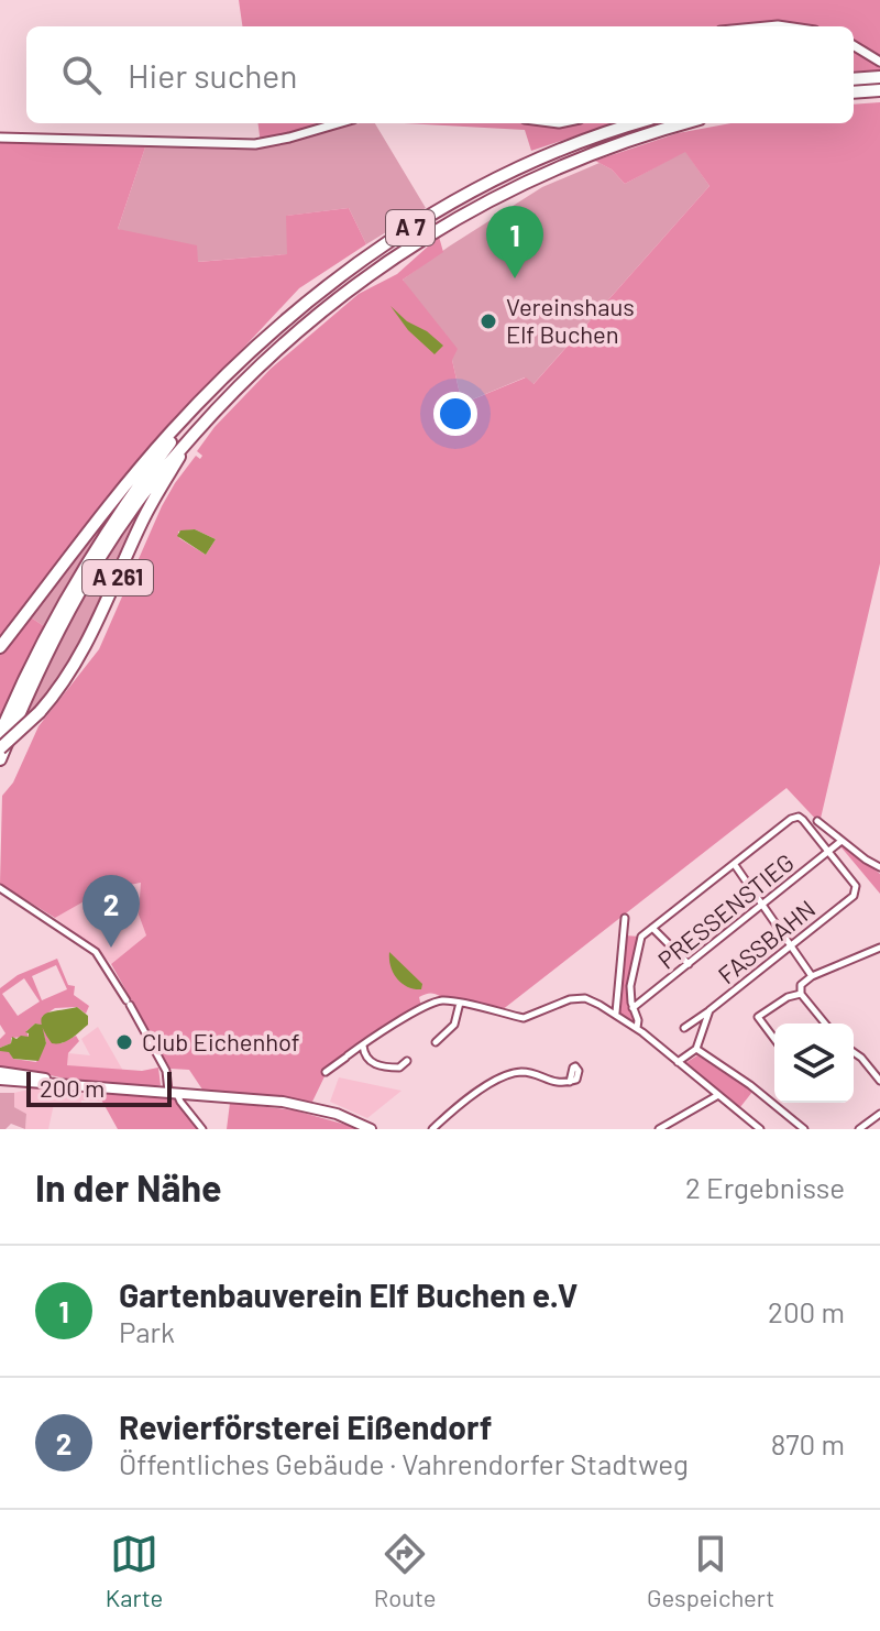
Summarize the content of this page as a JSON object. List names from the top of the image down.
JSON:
{
  "streets": {
    "highway": ["A 7", "A 261"],
    "street": ["PRESSENSTIEG", "FASSBAHN"]
  },
  "crossings": [
    ["A 7", "A 261"],
    ["PRESSENSTIEG", "FASSBAHN"]
  ],
  "places": ["Vereinshaus Elf Buchen", "Club Eichenhof"],
  "scale_bar": "200 m",
  "page": {
    "search": "Hier suchen",
    "pins": ["1", "2"],
    "scale": "200 m",
    "heading": ["In der Nähe", "2 Ergebnisse"],
    "list": [
      {
        "mark": "1",
        "name": "Gartenbauverein Elf Buchen e.V",
        "note": "Park",
        "value": "200 m"
      },
      {
        "mark": "2",
        "name": "Revierförsterei Eißendorf",
        "note": "Öffentliches Gebäude · Vahrendorfer Stadtweg",
        "value": "870 m"
      }
    ],
    "nav": ["Karte", "Route", "Gespeichert"]
  }
}
